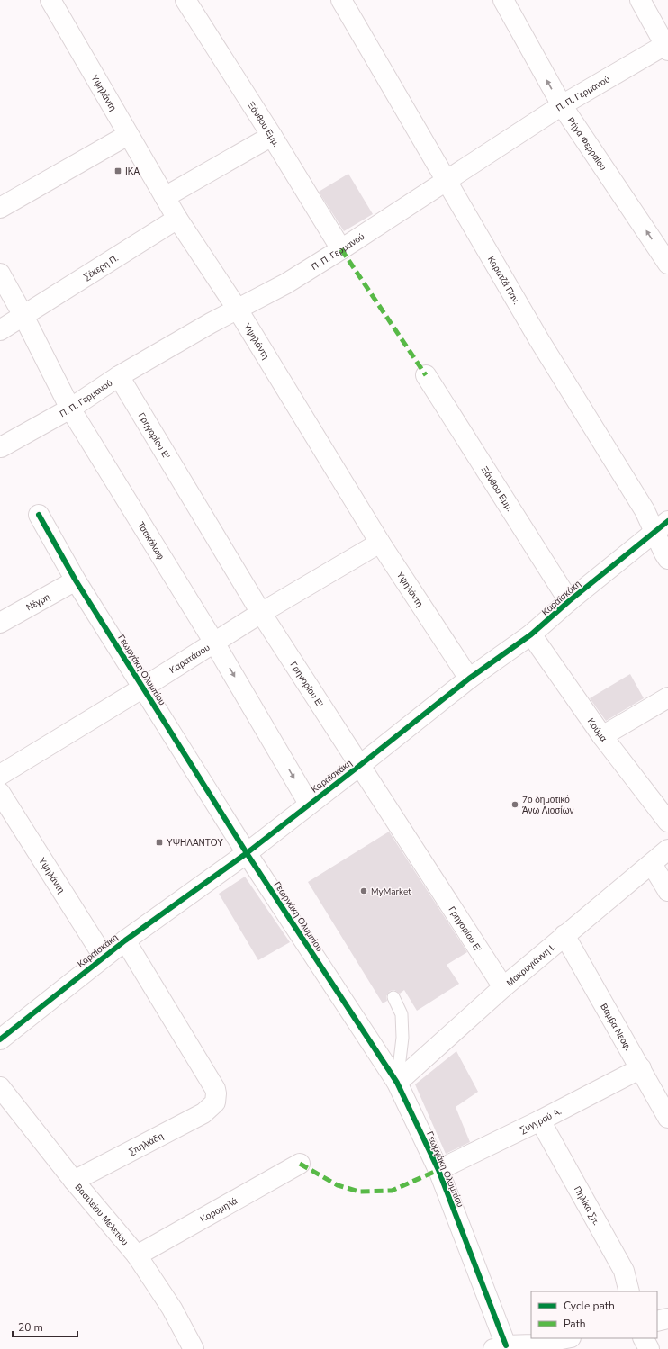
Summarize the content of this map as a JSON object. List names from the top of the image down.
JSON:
{
  "streets": {
    "street": [
      "Υψηλάντη",
      "Π. Π. Γερμανού",
      "Ξάνθου Εμμ.",
      "Ρήγα Φερραίου",
      "Σέκερη Π.",
      "Καρατζά Παν.",
      "Γρηγορίου Ε'",
      "Τσακάλωφ",
      "Καραϊσκάκη",
      "Νέγρη",
      "Καρατάσου",
      "Γεωργάκη Ολυμπίου",
      "Κούμα",
      "Μακρυγιάννη Ι.",
      "Βαμβα Νεοφ.",
      "Συγγρού Α.",
      "Σπηλιάδη",
      "Πηλίκα Σπ.",
      "Κορομηλά",
      "Βασιλείου Μελετίου"
    ]
  },
  "crossings": [
    ["Υψηλάντη", "Π. Π. Γερμανού"],
    ["Υψηλάντη", "Σέκερη Π."],
    ["Υψηλάντη", "Καραϊσκάκη"],
    ["Υψηλάντη", "Καρατάσου"],
    ["Π. Π. Γερμανού", "Ξάνθου Εμμ."],
    ["Π. Π. Γερμανού", "Ρήγα Φερραίου"],
    ["Π. Π. Γερμανού", "Καρατζά Παν."],
    ["Π. Π. Γερμανού", "Γρηγορίου Ε'"],
    ["Π. Π. Γερμανού", "Τσακάλωφ"],
    ["Ξάνθου Εμμ.", "Καραϊσκάκη"],
    ["Σέκερη Π.", "Τσακάλωφ"],
    ["Καρατζά Παν.", "Καραϊσκάκη"],
    ["Γρηγορίου Ε'", "Καραϊσκάκη"],
    ["Γρηγορίου Ε'", "Καρατάσου"],
    ["Γρηγορίου Ε'", "Μακρυγιάννη Ι."],
    ["Τσακάλωφ", "Καραϊσκάκη"],
    ["Τσακάλωφ", "Καρατάσου"],
    ["Καραϊσκάκη", "Γεωργάκη Ολυμπίου"],
    ["Καραϊσκάκη", "Κούμα"],
    ["Καραϊσκάκη", "Σπηλιάδη"],
    ["Νέγρη", "Γεωργάκη Ολυμπίου"],
    ["Καρατάσου", "Γεωργάκη Ολυμπίου"],
    ["Γεωργάκη Ολυμπίου", "Μακρυγιάννη Ι."],
    ["Γεωργάκη Ολυμπίου", "Συγγρού Α."],
    ["Μακρυγιάννη Ι.", "Βαμβα Νεοφ."],
    ["Βαμβα Νεοφ.", "Συγγρού Α."],
    ["Συγγρού Α.", "Πηλίκα Σπ."],
    ["Σπηλιάδη", "Βασιλείου Μελετίου"],
    ["Κορομηλά", "Βασιλείου Μελετίου"]
  ],
  "one_way": ["Ρήγα Φερραίου"],
  "places": {
    "transit": ["ΙΚΑ", "ΥΨΗΛΑΝΤΟΥ"],
    "other": ["7ο δημοτικό Άνω Λιοσίων", "MyMarket"]
  },
  "legend": ["Cycle path", "Path"],
  "scale_bar": "20 m"
}
